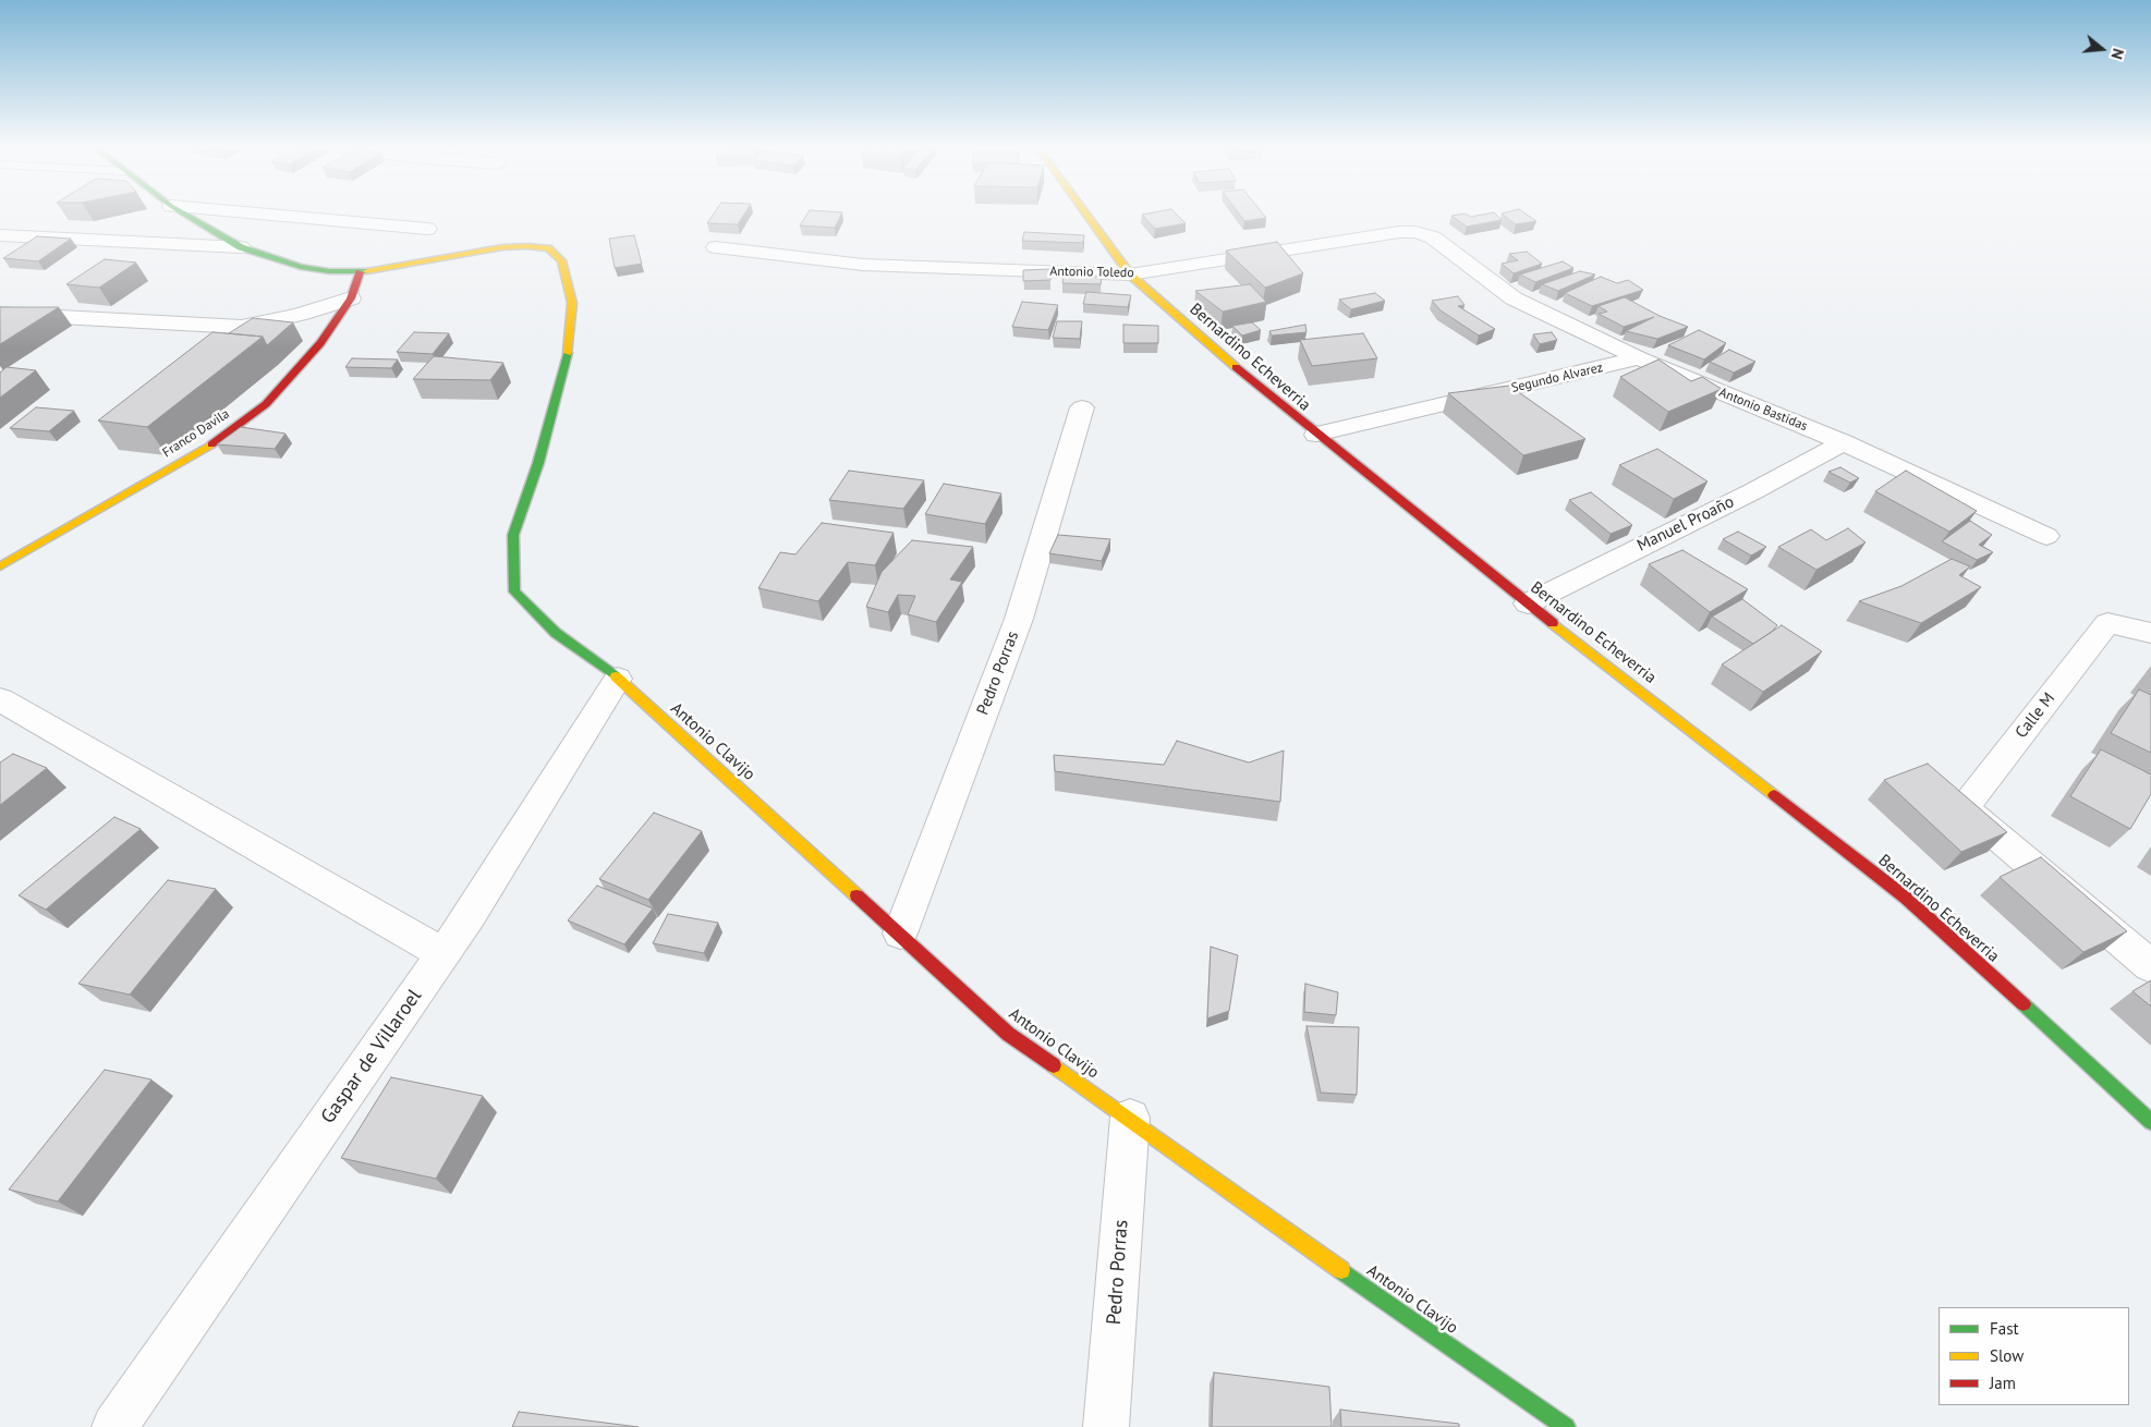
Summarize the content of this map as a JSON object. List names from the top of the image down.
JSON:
{
  "streets": {
    "main road": ["Bernardino Echeverria", "Franco Davila", "Antonio Clavijo"],
    "street": [
      "Antonio Toledo",
      "Segundo Alvarez",
      "Antonio Bastidas",
      "Manuel Proaño",
      "Pedro Porras",
      "Calle M",
      "Gaspar de Villaroel"
    ]
  },
  "crossings": [
    ["Antonio Toledo", "Bernardino Echeverria"],
    ["Antonio Toledo", "Antonio Bastidas"],
    ["Bernardino Echeverria", "Segundo Alvarez"],
    ["Bernardino Echeverria", "Manuel Proaño"],
    ["Segundo Alvarez", "Antonio Bastidas"],
    ["Antonio Bastidas", "Manuel Proaño"],
    ["Franco Davila", "Antonio Clavijo"],
    ["Pedro Porras", "Antonio Clavijo"],
    ["Antonio Clavijo", "Gaspar de Villaroel"]
  ],
  "legend": ["Fast", "Slow", "Jam"],
  "north": "right"
}
